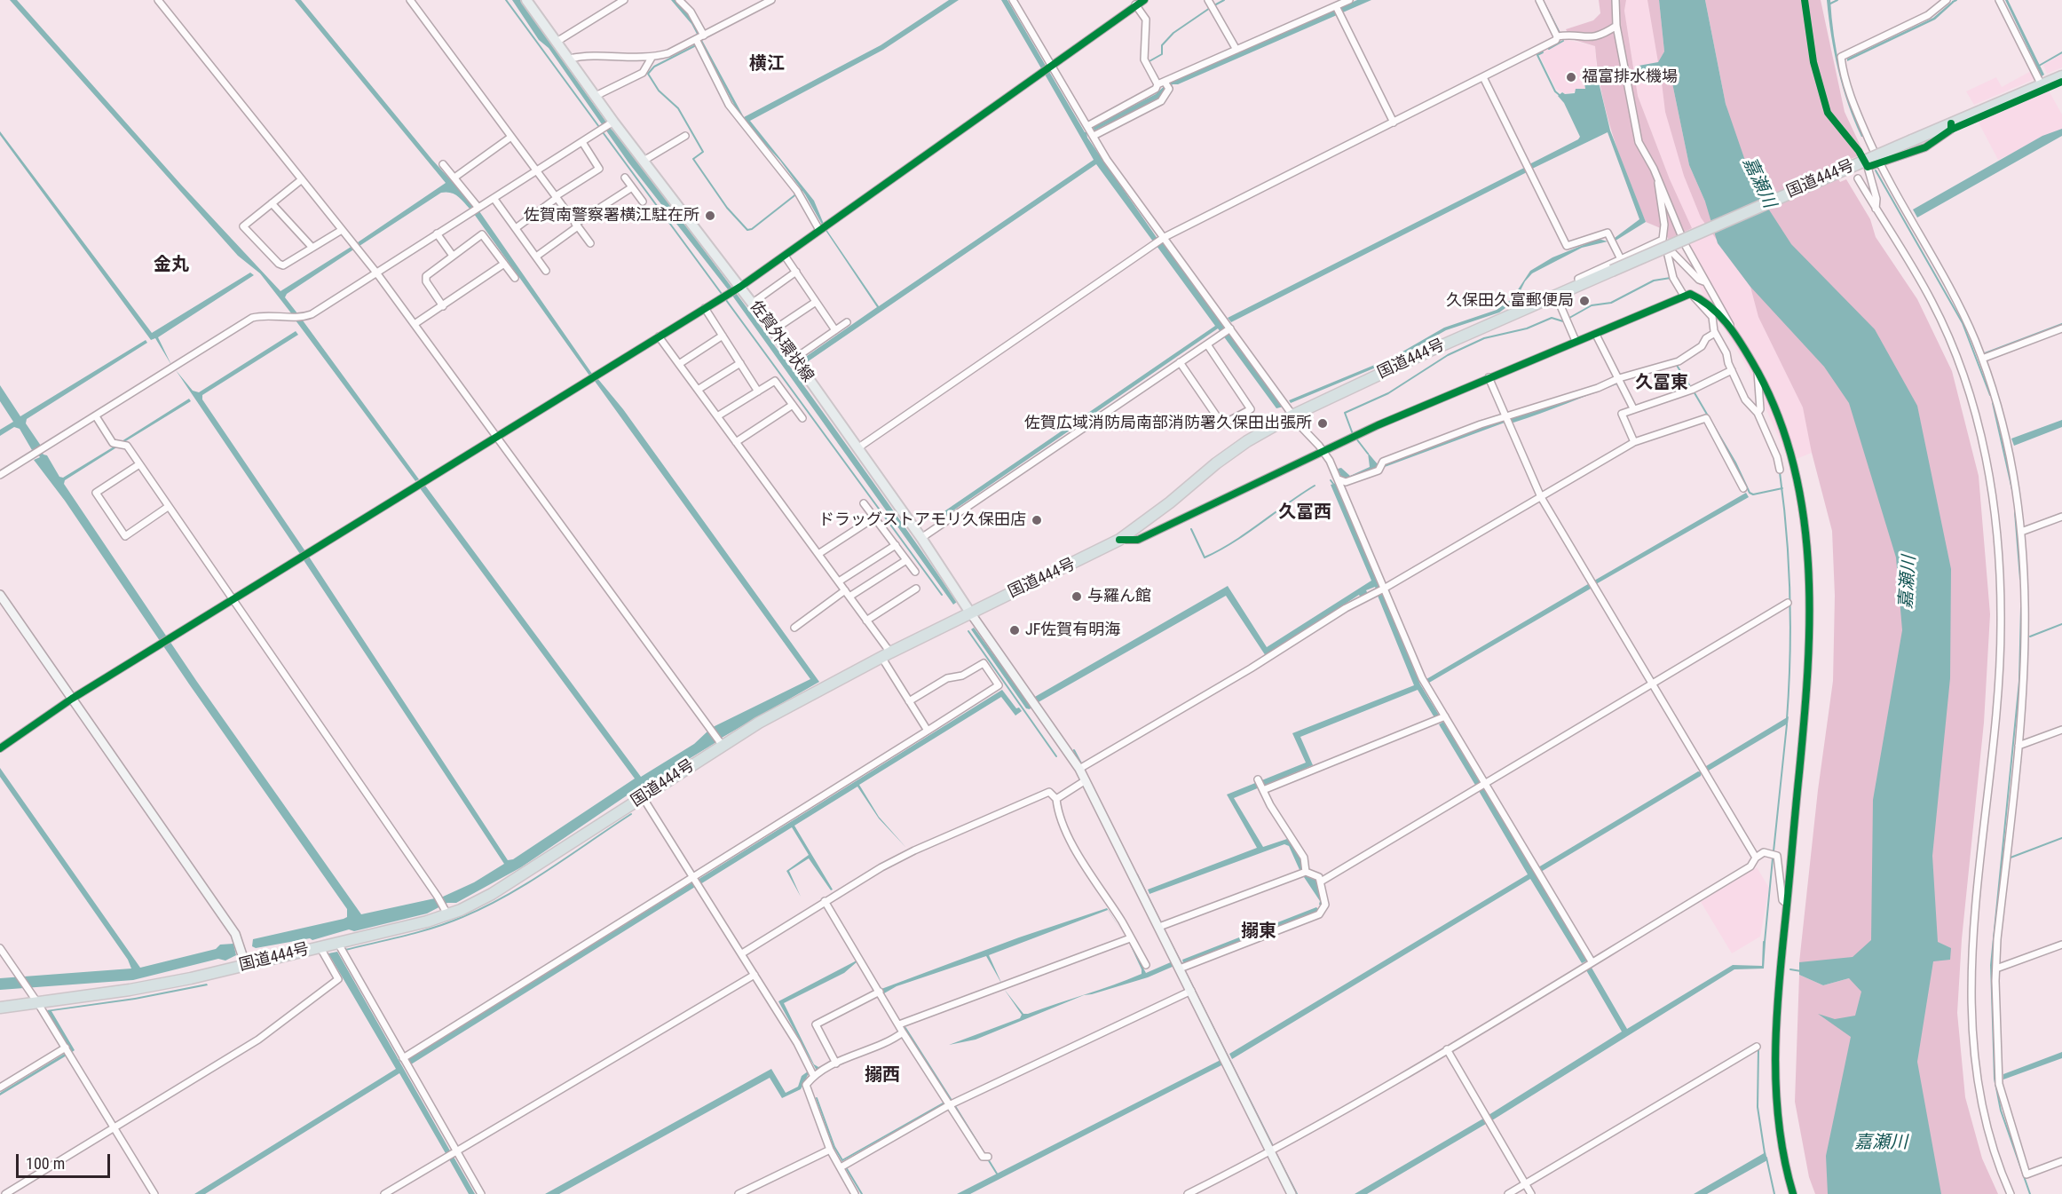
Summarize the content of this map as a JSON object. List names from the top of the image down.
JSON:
{
  "streets": {
    "highway": ["国道444号"],
    "main road": ["佐賀外環状線"]
  },
  "crossings": [
    ["国道444号", "佐賀外環状線"]
  ],
  "districts": [
    "横江",
    "金丸",
    "久冨東",
    "久冨西",
    "搦東",
    "搦西"
  ],
  "water": ["嘉瀬川"],
  "places": [
    "福富排水機場",
    "佐賀南警察署横江駐在所",
    "久保田久富郵便局",
    "佐賀広域消防局南部消防署久保田出張所",
    "ドラッグストアモリ久保田店",
    "与羅ん館",
    "JF佐賀有明海"
  ],
  "scale_bar": "100 m"
}
